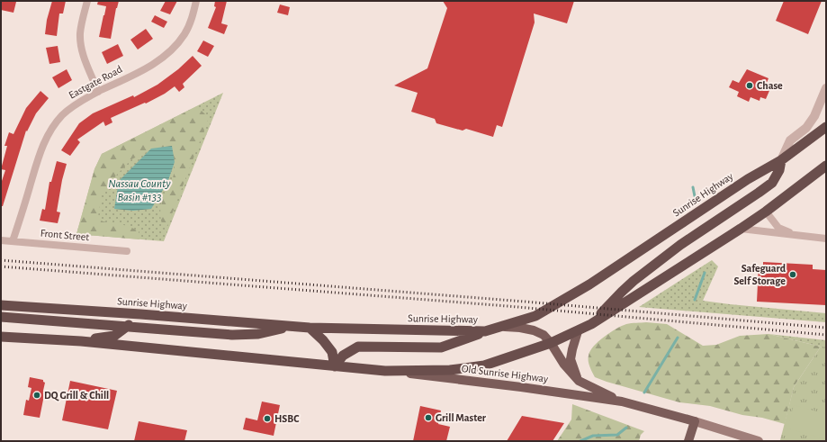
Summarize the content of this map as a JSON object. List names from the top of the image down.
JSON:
{
  "streets": {
    "highway": ["Sunrise Highway"],
    "main road": ["Old Sunrise Highway"],
    "street": ["Eastgate Road", "Front Street"]
  },
  "crossings": [
    ["Eastgate Road", "Front Street"],
    ["Sunrise Highway", "Old Sunrise Highway"]
  ],
  "water": ["Nassau County Basin #133"],
  "places": [
    "Chase",
    "Safeguard Self Storage",
    "DQ Grill & Chill",
    "Grill Master",
    "HSBC"
  ]
}
